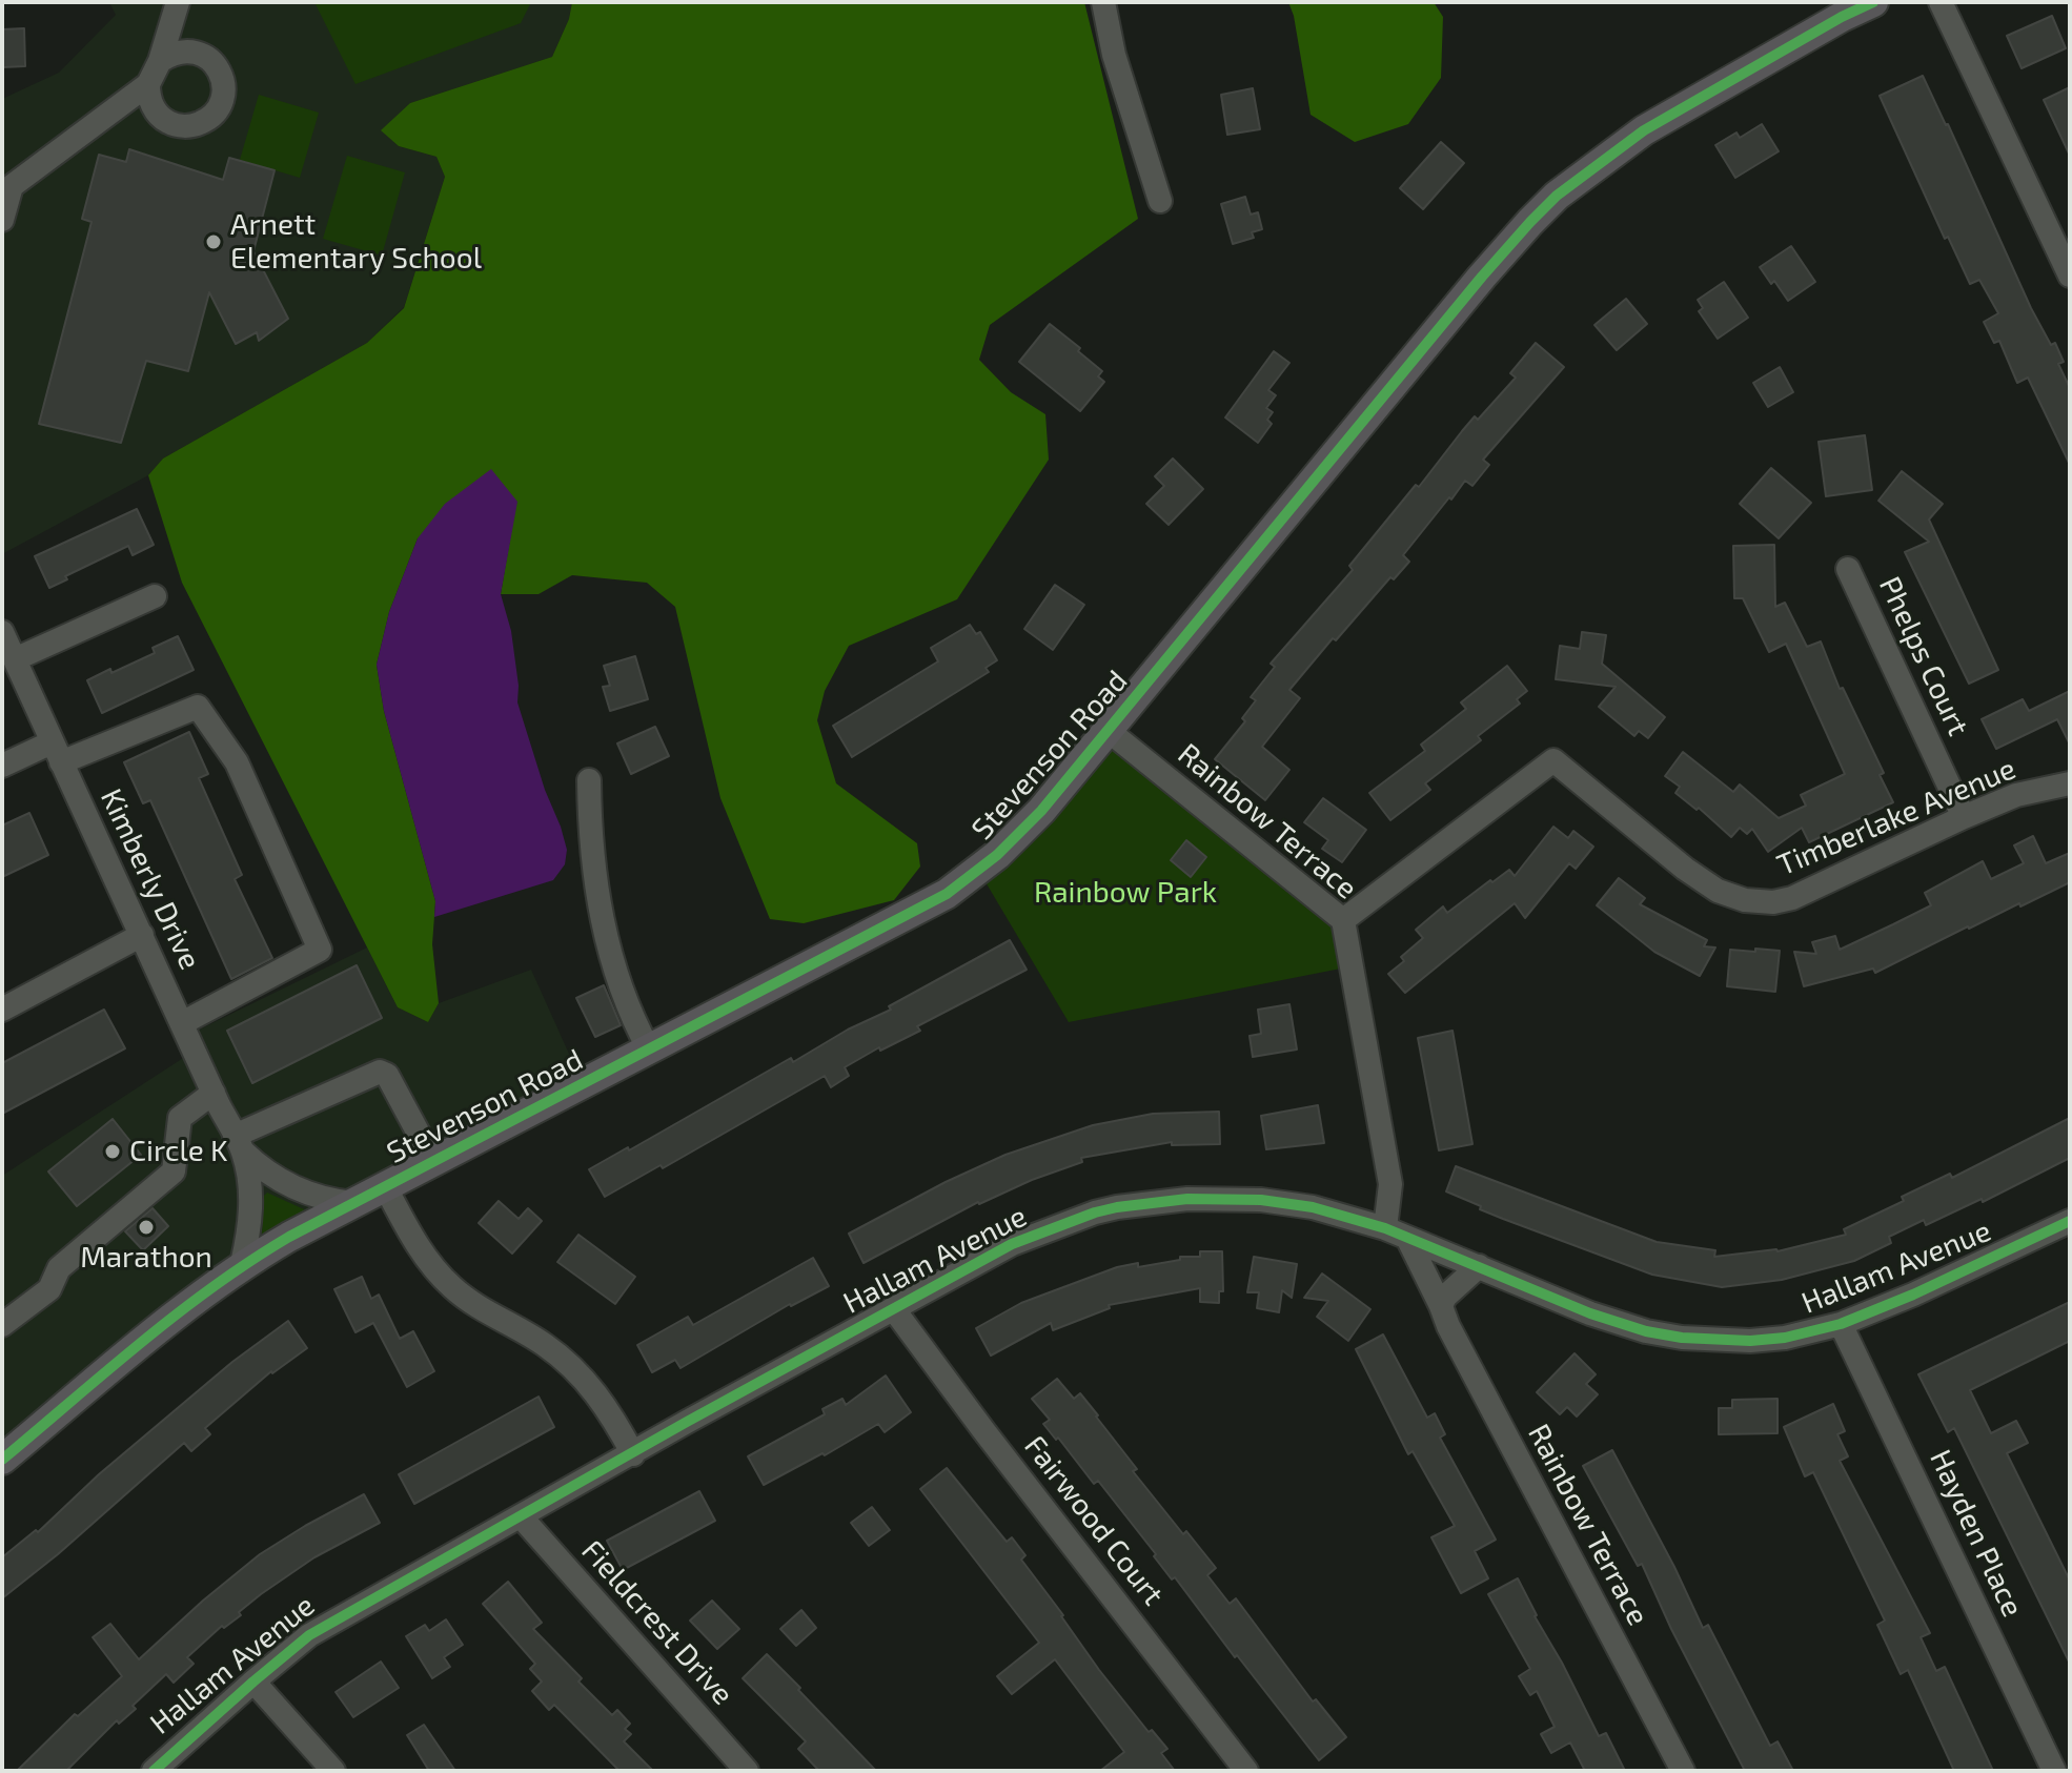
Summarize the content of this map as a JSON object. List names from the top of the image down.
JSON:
{
  "streets": {
    "main road": ["Stevenson Road"],
    "street": [
      "Phelps Court",
      "Timberlake Avenue",
      "Rainbow Terrace",
      "Kimberly Drive",
      "Hallam Avenue",
      "Fairwood Court",
      "Hayden Place",
      "Fieldcrest Drive"
    ]
  },
  "crossings": [
    ["Phelps Court", "Timberlake Avenue"],
    ["Stevenson Road", "Rainbow Terrace"],
    ["Stevenson Road", "Kimberly Drive"],
    ["Timberlake Avenue", "Rainbow Terrace"],
    ["Rainbow Terrace", "Hallam Avenue"],
    ["Hallam Avenue", "Fairwood Court"],
    ["Hallam Avenue", "Hayden Place"],
    ["Hallam Avenue", "Fieldcrest Drive"]
  ],
  "parks": ["Rainbow Park"],
  "places": ["Arnett Elementary School", "Circle K", "Marathon"]
}
